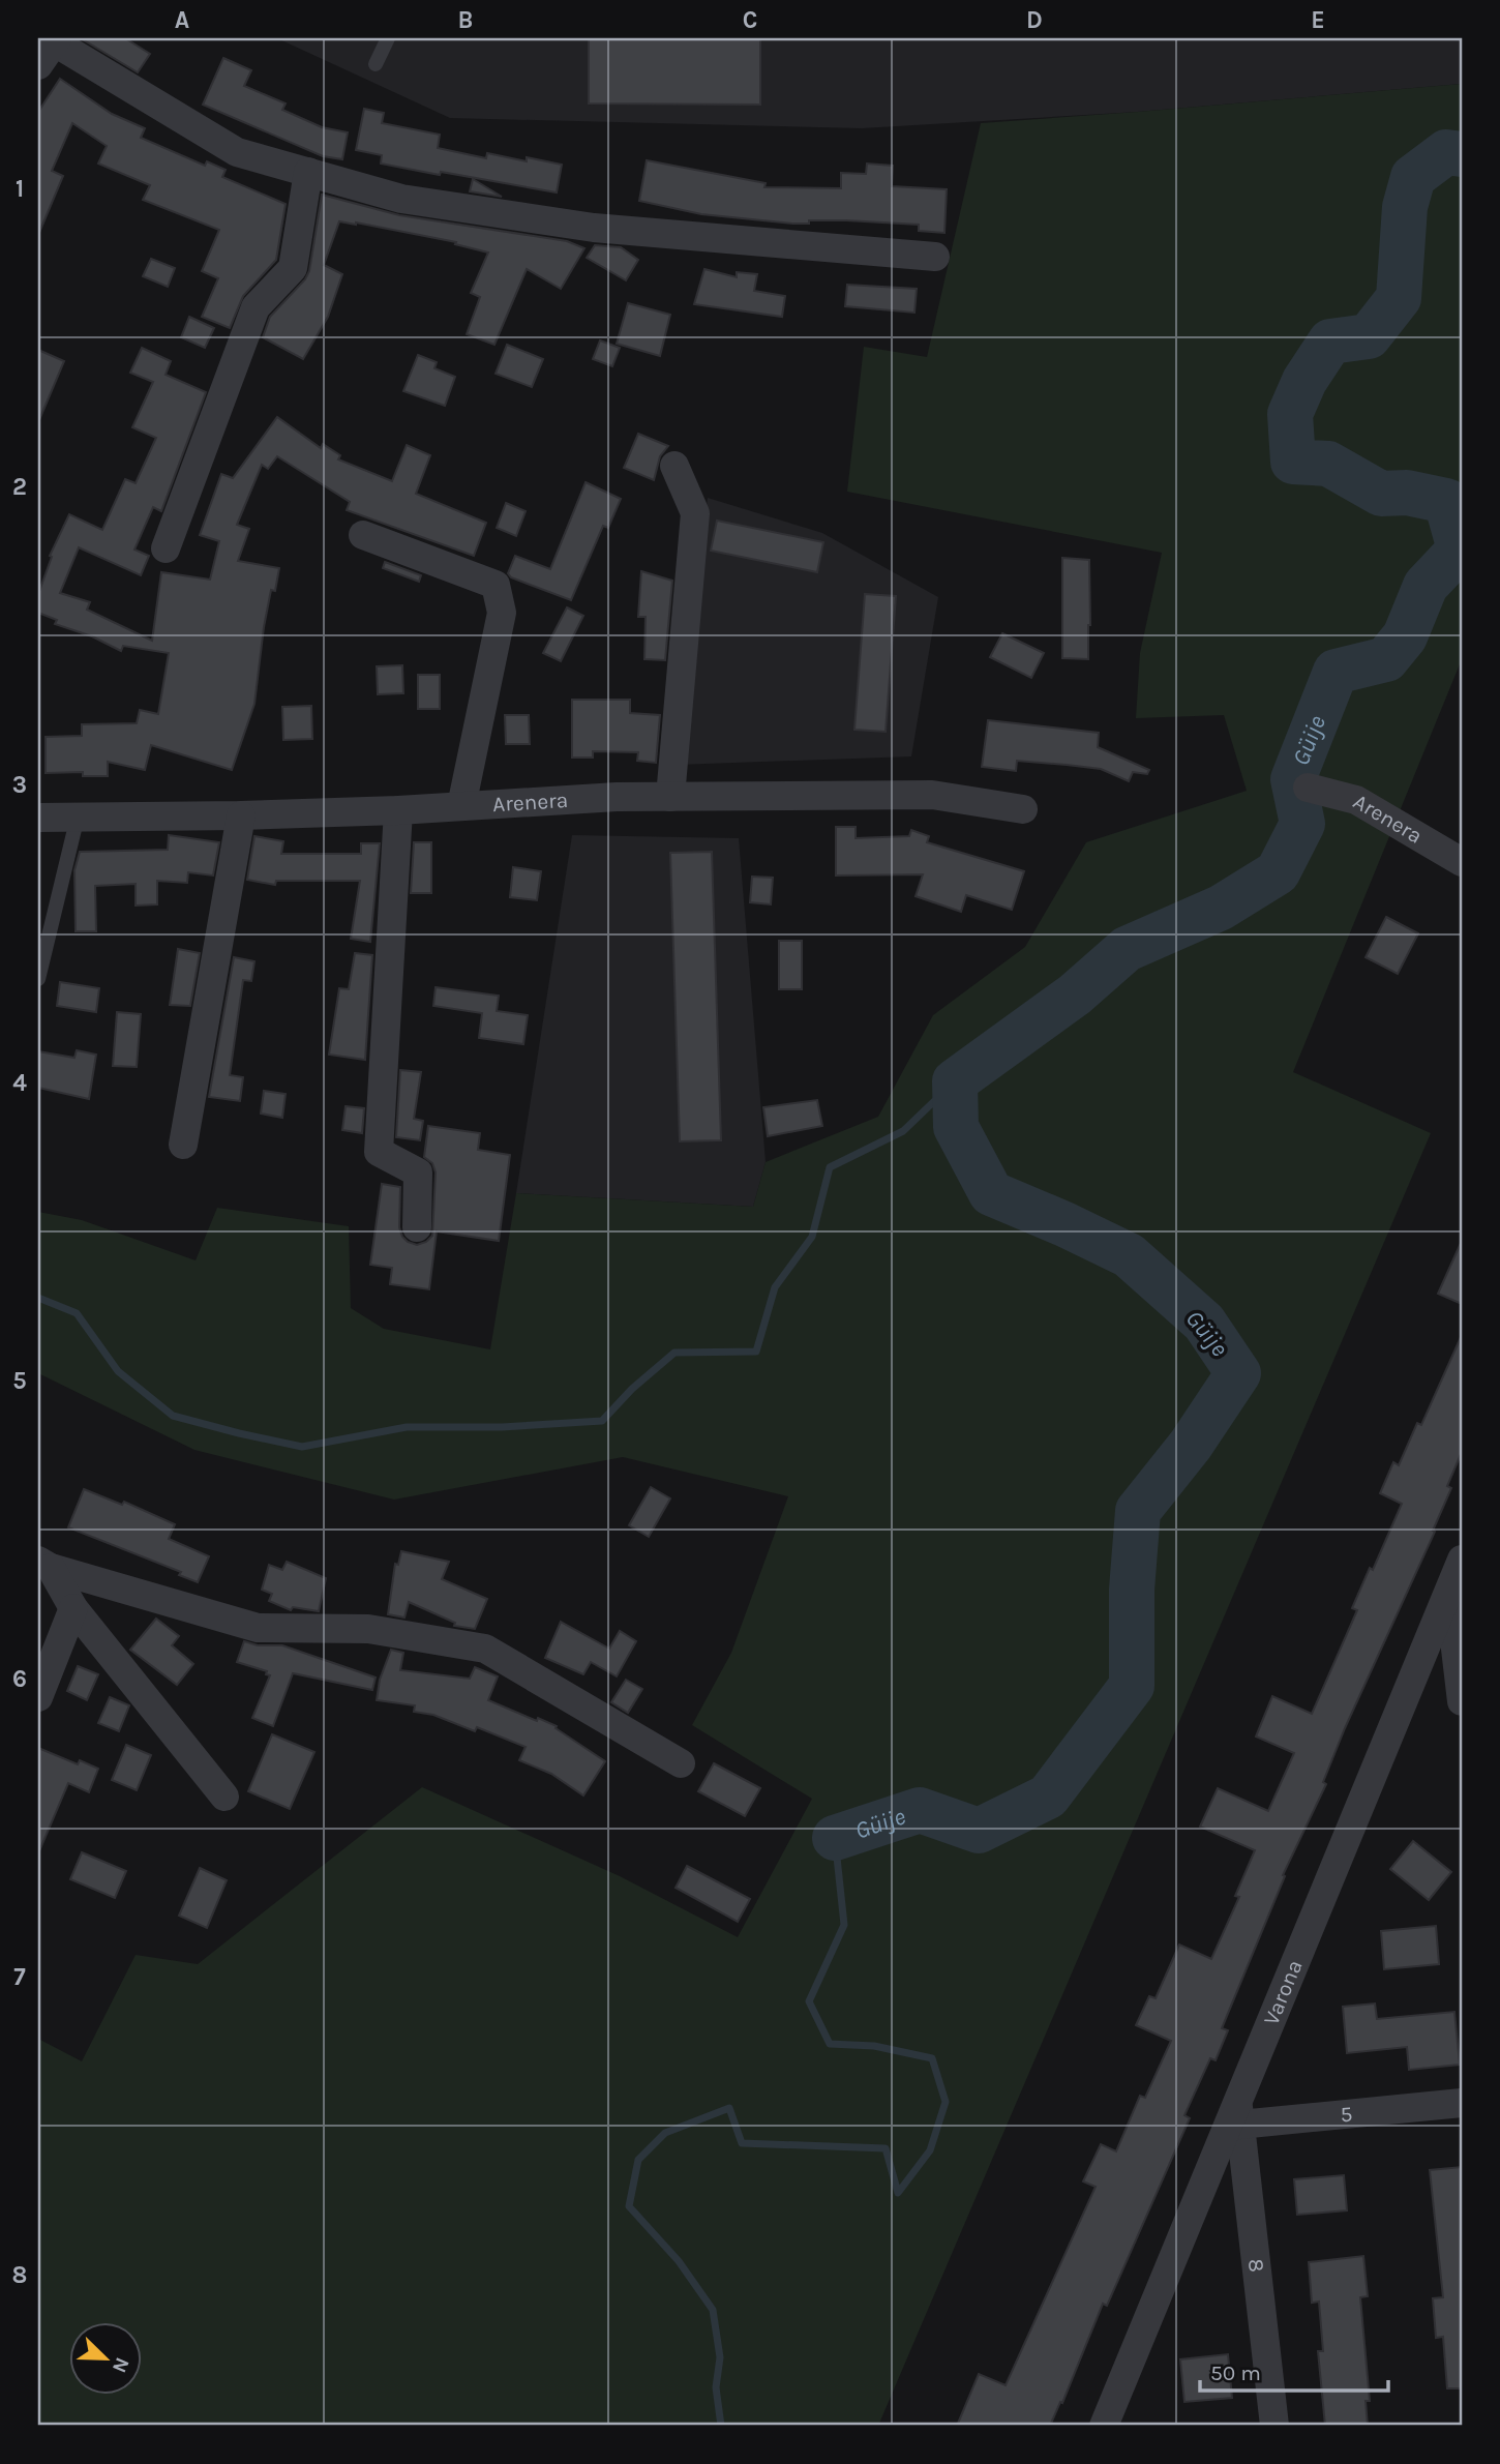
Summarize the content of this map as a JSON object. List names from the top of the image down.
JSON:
{
  "streets": {
    "street": [
      "Arenera",
      "Varona",
      "5",
      "8"
    ]
  },
  "crossings": [
    ["Varona", "5"],
    ["Varona", "8"],
    ["5", "8"]
  ],
  "water": ["Güije"],
  "scale_bar": "50 m",
  "north": "bottom right",
  "grid": {
    "columns": [
      "A",
      "B",
      "C",
      "D",
      "E"
    ],
    "rows": [
      "1",
      "2",
      "3",
      "4",
      "5",
      "6",
      "7",
      "8"
    ]
  }
}
